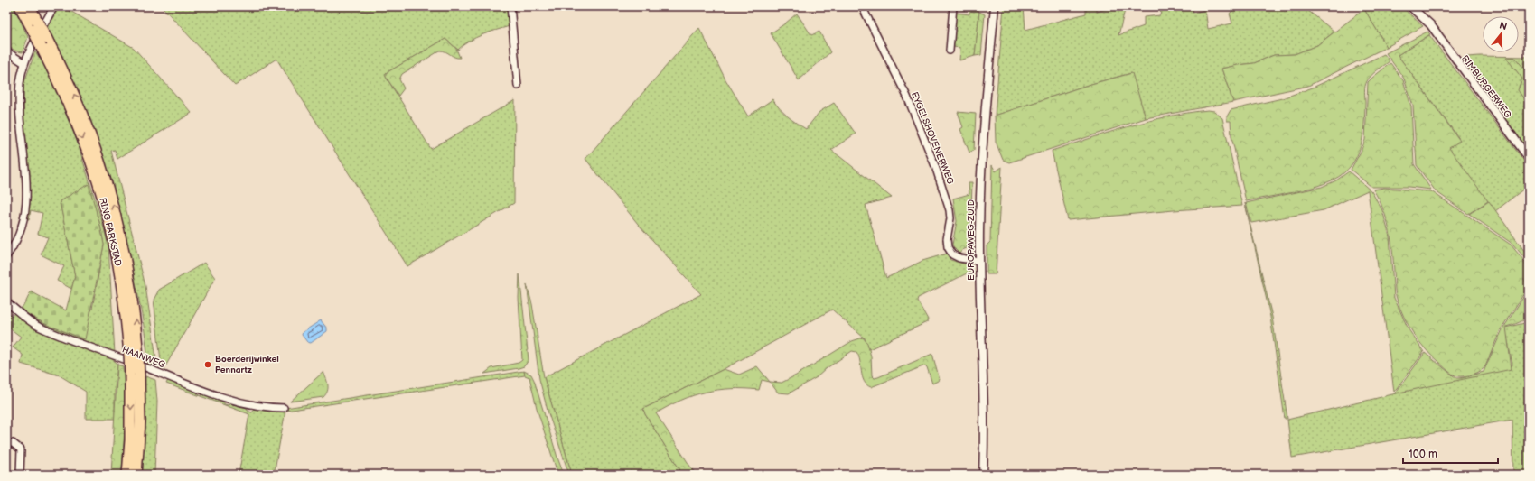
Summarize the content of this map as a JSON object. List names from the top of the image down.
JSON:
{
  "streets": {
    "highway": ["RING PARKSTAD"],
    "street": [
      "RIMBURGERWEG",
      "EYGELSHOVENERWEG",
      "EUROPAWEG-ZUID",
      "HAANWEG"
    ]
  },
  "crossings": [
    ["EYGELSHOVENERWEG", "EUROPAWEG-ZUID"]
  ],
  "places": ["Boerderijwinkel Pennartz"],
  "scale_bar": "100 m",
  "north": "top"
}
